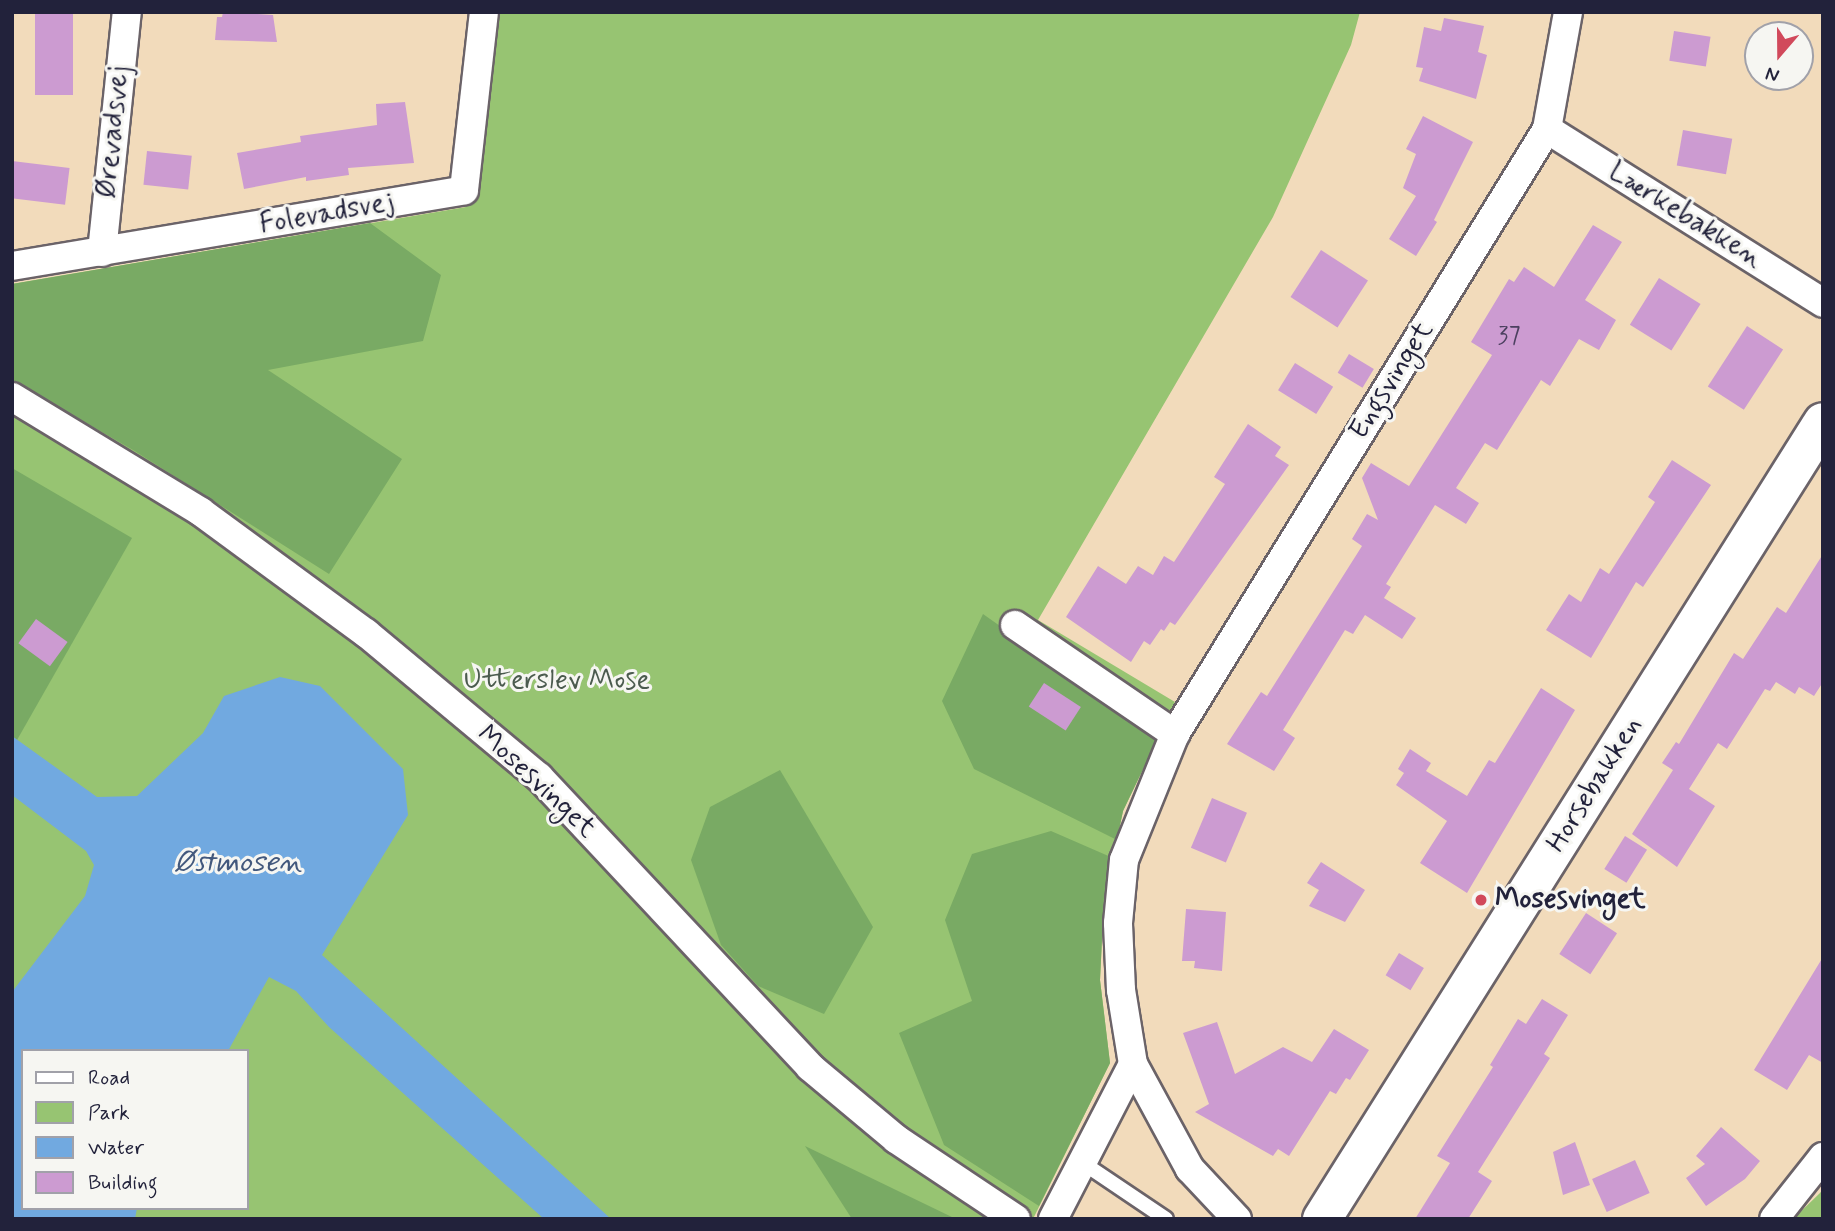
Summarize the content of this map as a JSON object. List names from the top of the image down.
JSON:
{
  "streets": {
    "street": [
      "Ørevadsvej",
      "Folevadsvej",
      "Lærkebakken",
      "Engsvinget",
      "Mosesvinget",
      "Horsebakken"
    ]
  },
  "crossings": [
    ["Ørevadsvej", "Folevadsvej"],
    ["Lærkebakken", "Engsvinget"]
  ],
  "water": ["Østmosen"],
  "parks": ["Utterslev Mose"],
  "places": ["Mosesvinget"],
  "house_numbers": ["37"],
  "legend": [
    "Road",
    "Park",
    "Water",
    "Building"
  ],
  "north": "bottom"
}
